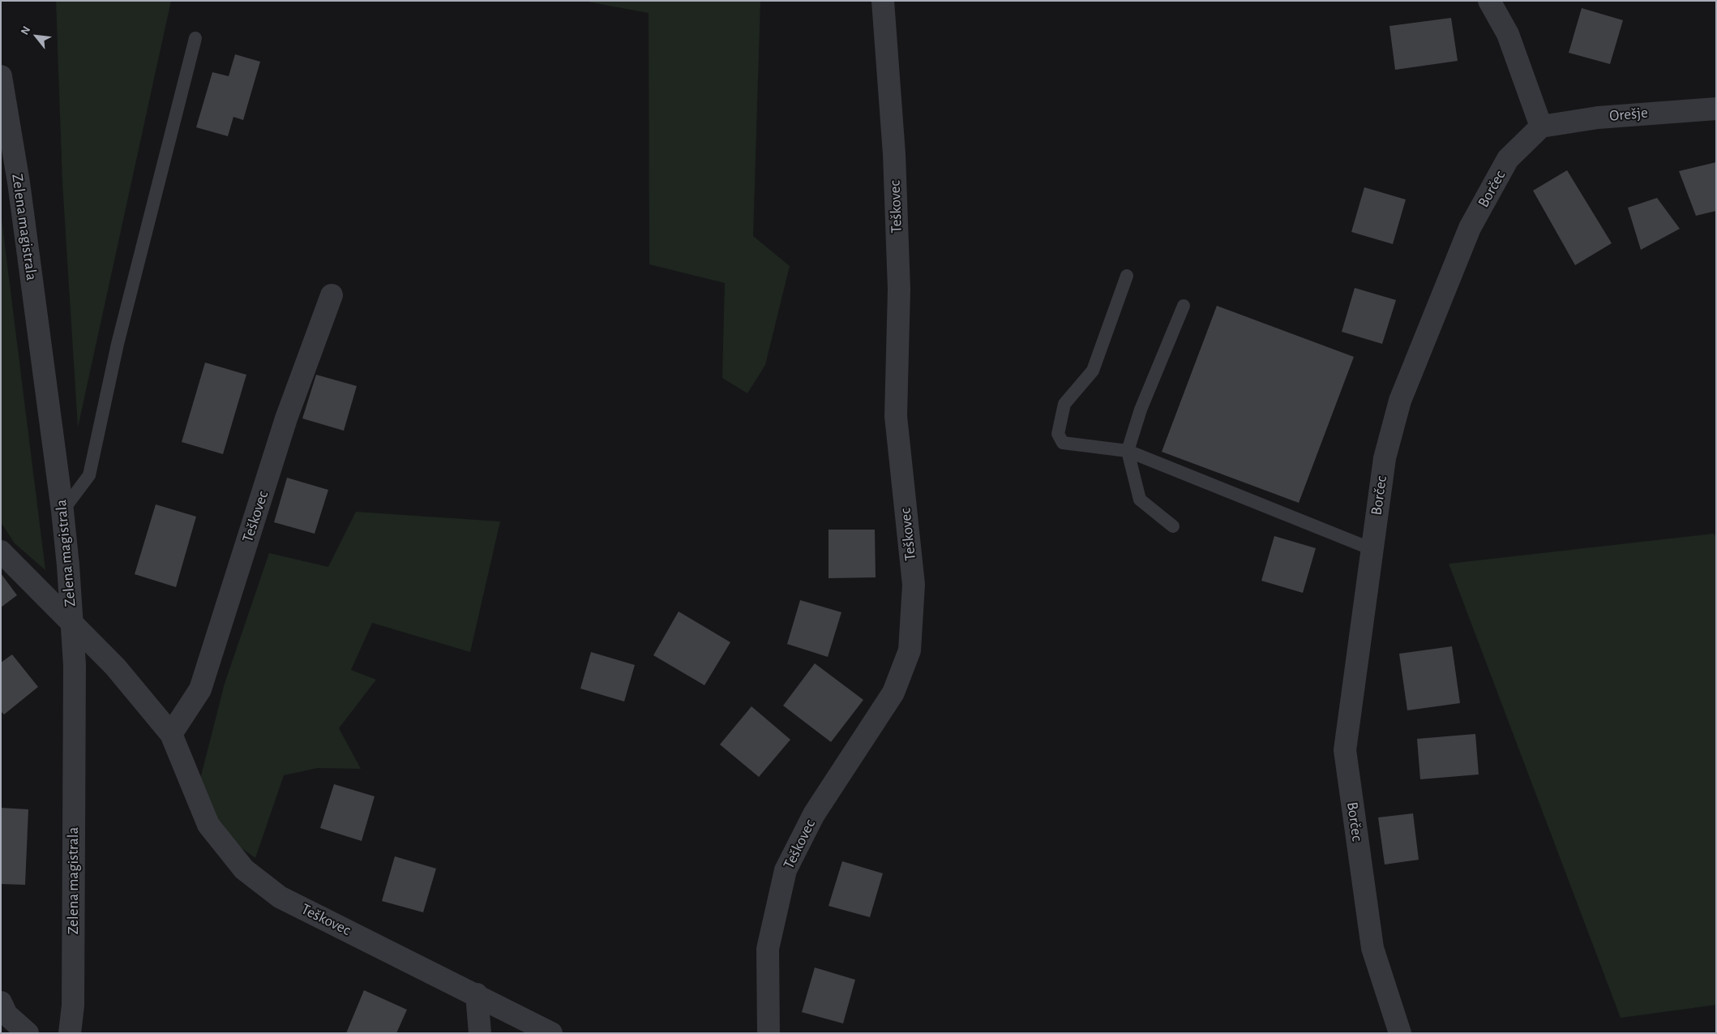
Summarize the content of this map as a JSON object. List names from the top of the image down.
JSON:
{
  "streets": {
    "street": [
      "Orešje",
      "Borčec",
      "Teškovec",
      "Zelena magistrala"
    ]
  },
  "crossings": [
    ["Orešje", "Borčec"]
  ],
  "north": "top left"
}
